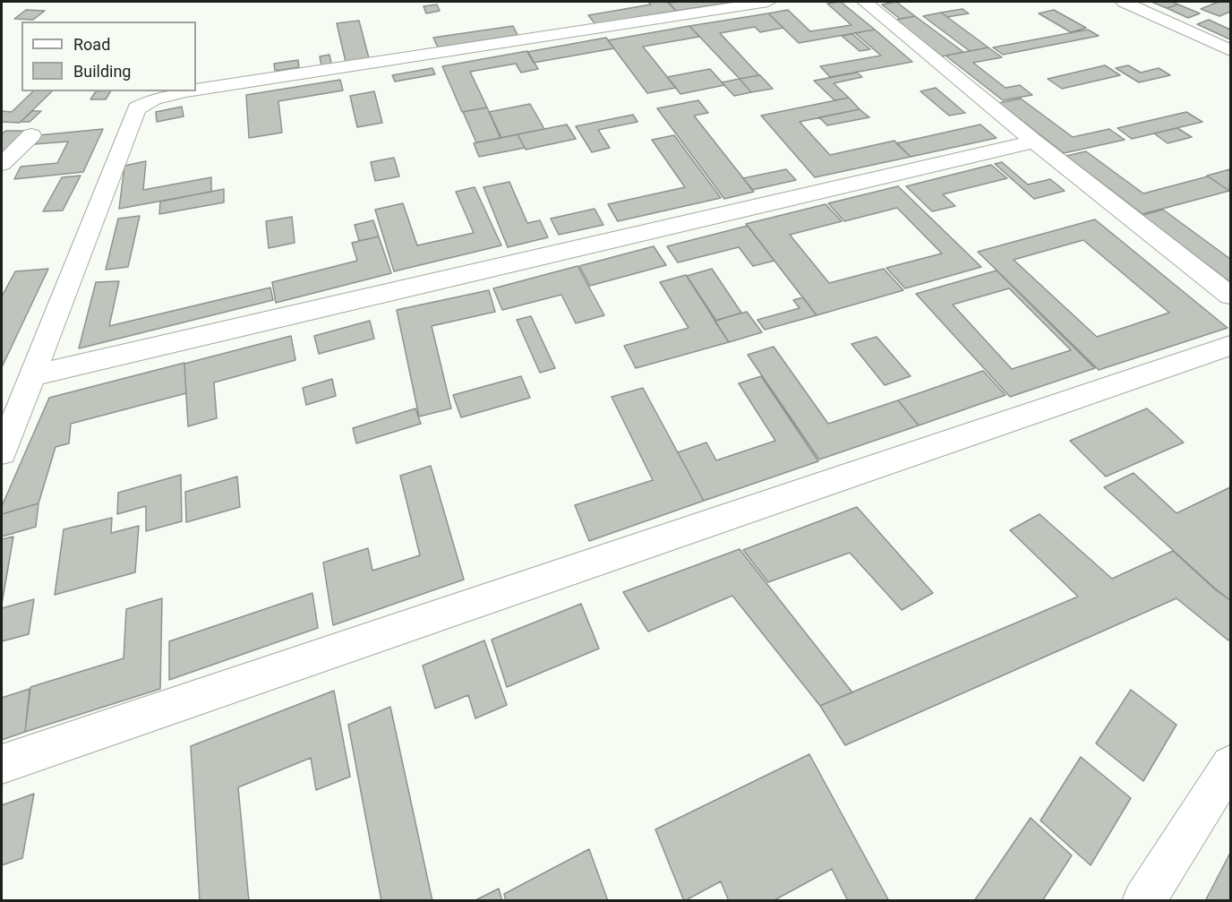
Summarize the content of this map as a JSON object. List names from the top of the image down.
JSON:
{
  "legend": ["Road", "Building"]
}
